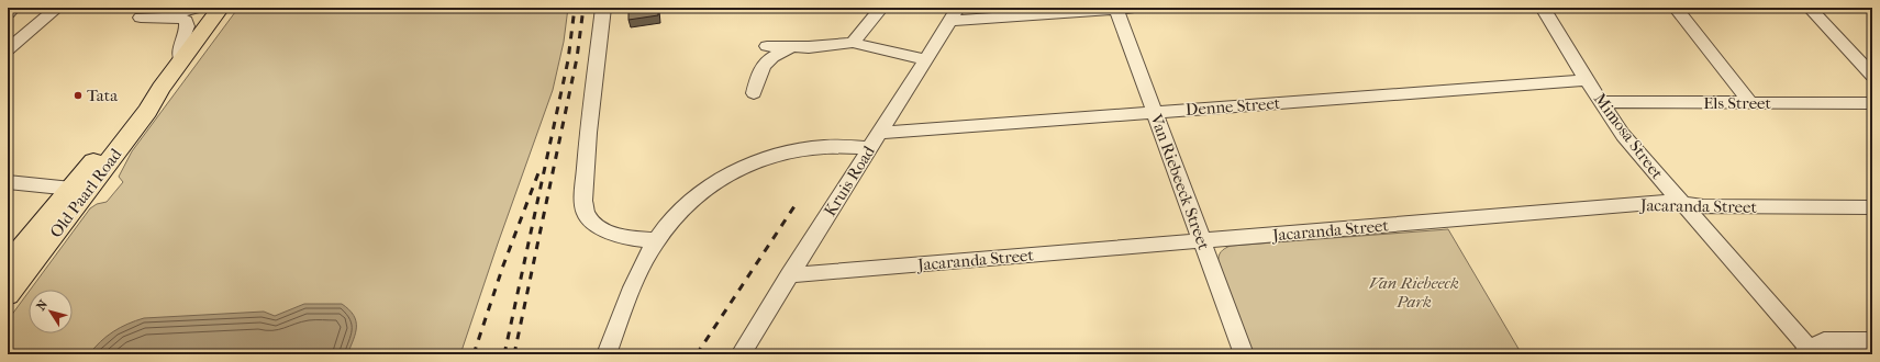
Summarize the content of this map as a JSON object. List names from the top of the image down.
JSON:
{
  "streets": {
    "main road": ["Old Paarl Road"],
    "street": [
      "Els Street",
      "Denne Street",
      "Mimosa Street",
      "Kruis Road",
      "Van Riebeeck Street",
      "Jacaranda Street"
    ]
  },
  "crossings": [
    ["Els Street", "Mimosa Street"],
    ["Denne Street", "Mimosa Street"],
    ["Denne Street", "Kruis Road"],
    ["Denne Street", "Van Riebeeck Street"],
    ["Mimosa Street", "Jacaranda Street"],
    ["Kruis Road", "Jacaranda Street"],
    ["Van Riebeeck Street", "Jacaranda Street"]
  ],
  "parks": ["Van Riebeeck Park"],
  "places": ["Tata"],
  "north": "top left"
}
